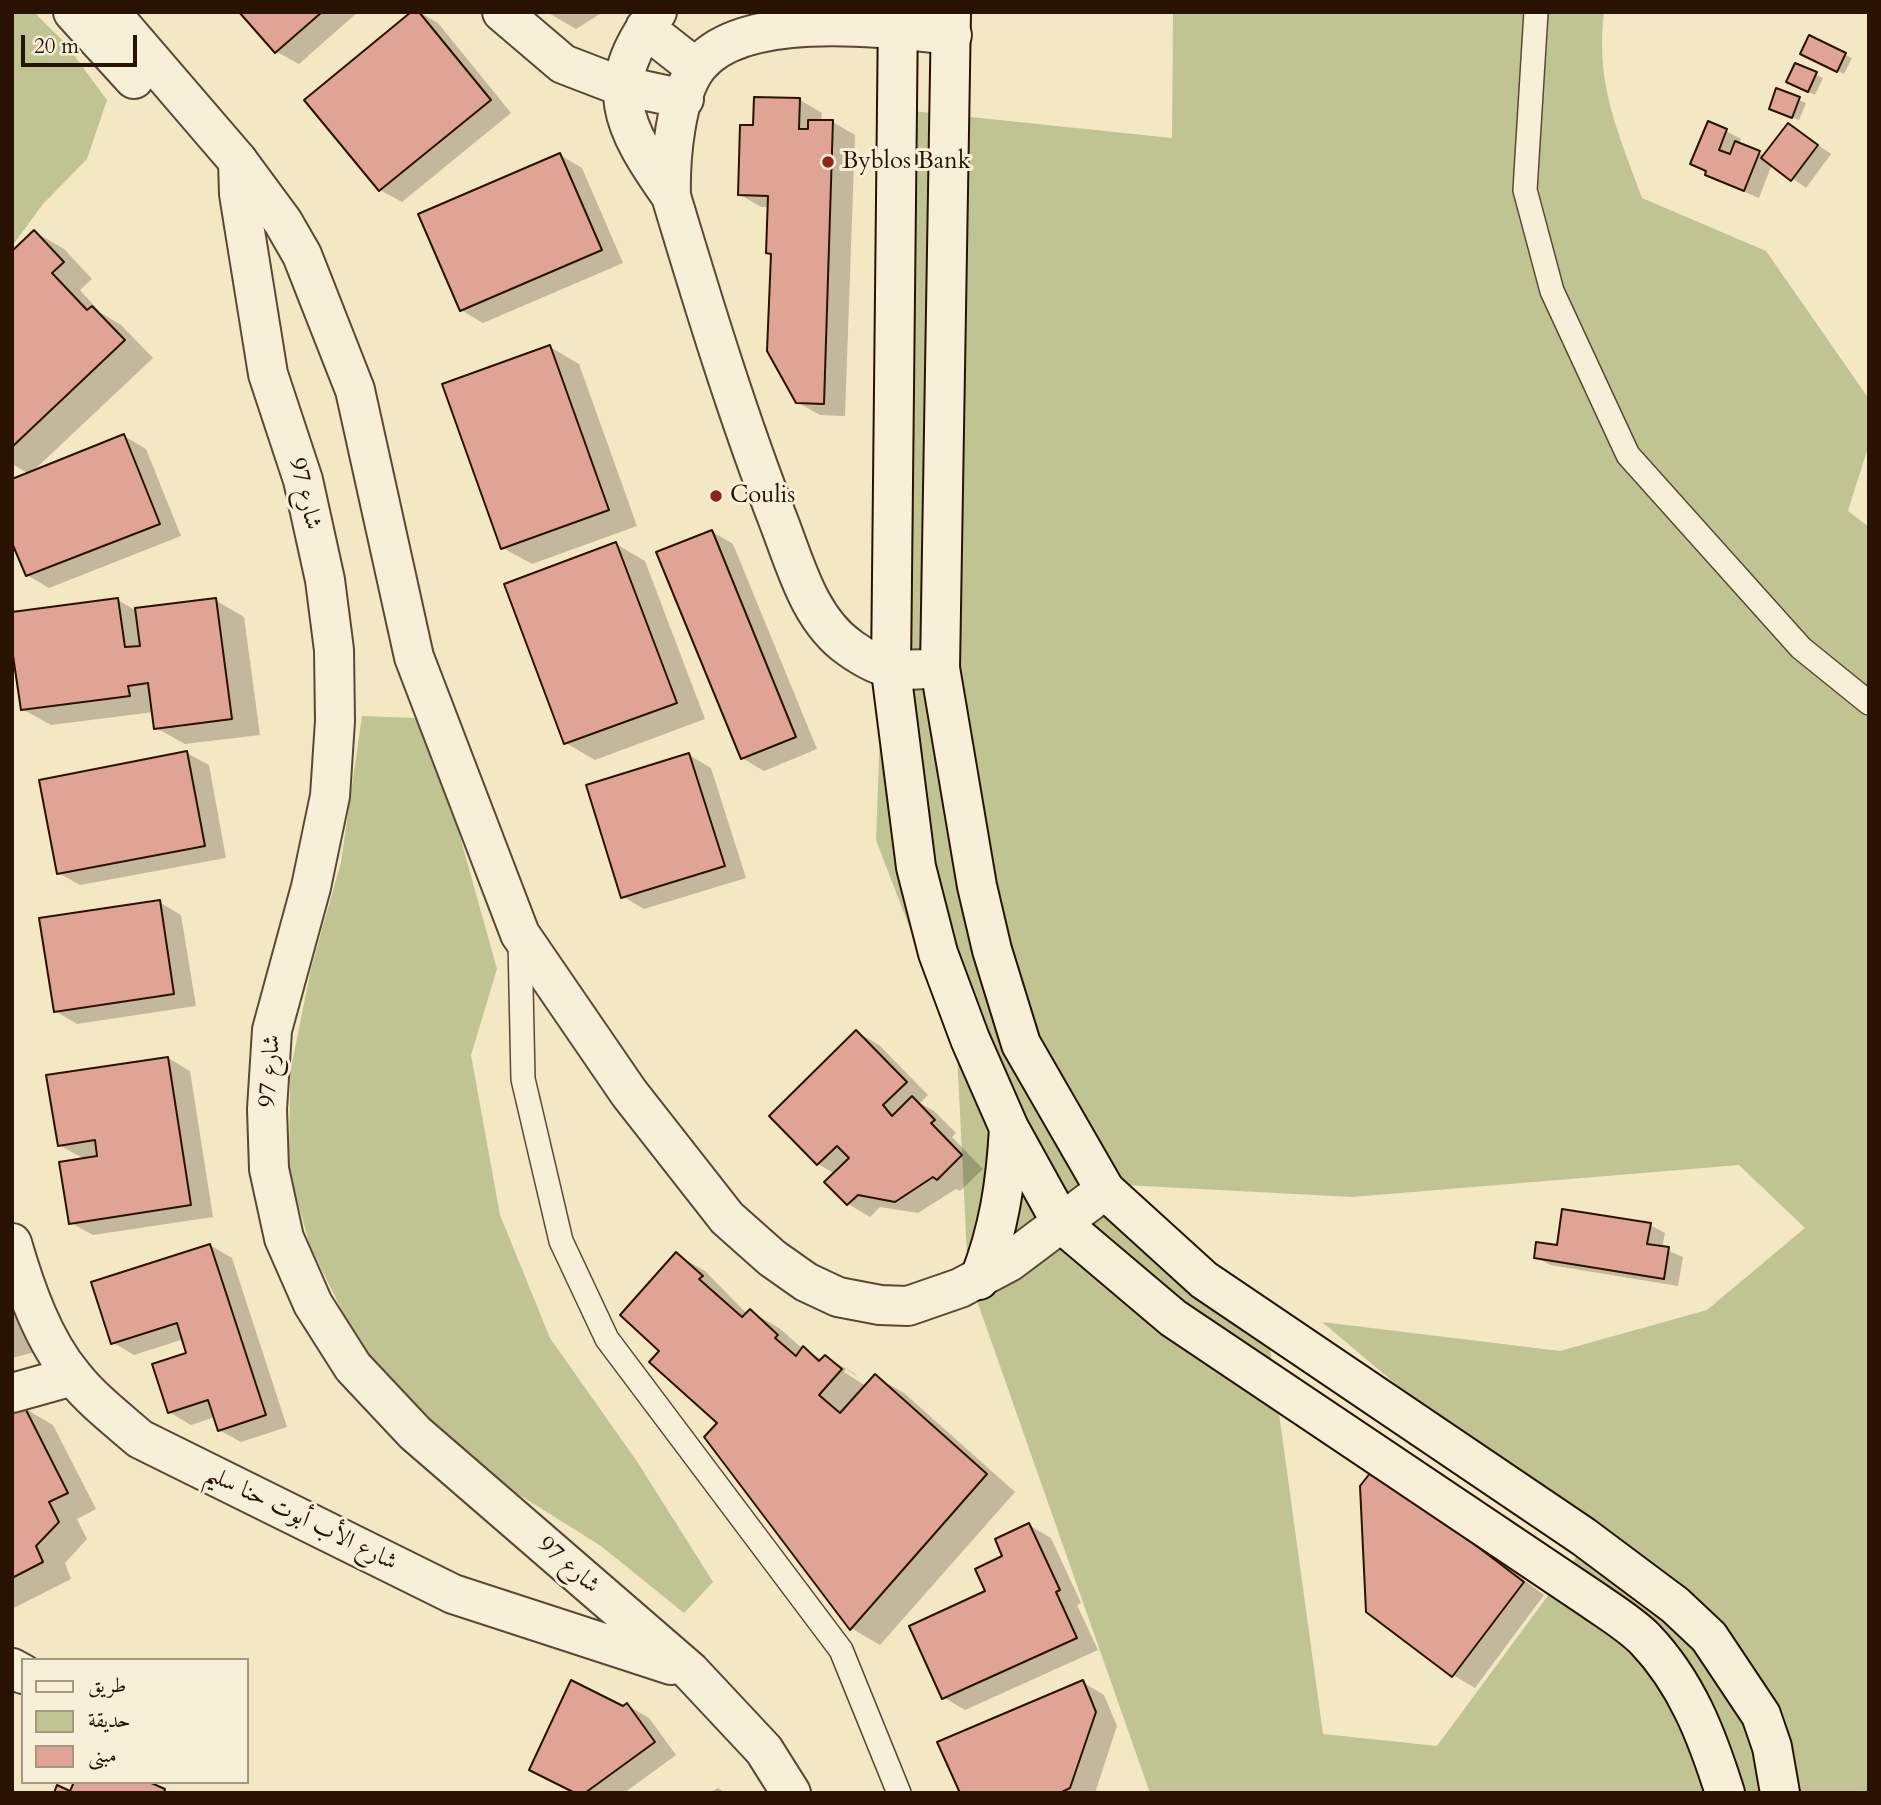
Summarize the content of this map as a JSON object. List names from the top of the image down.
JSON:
{
  "streets": {
    "street": ["شارع 97", "شارع الأب أبوت حنا سليم"]
  },
  "crossings": [
    ["شارع 97", "شارع الأب أبوت حنا سليم"]
  ],
  "places": ["Byblos Bank", "Coulis"],
  "legend": ["طريق", "حديقة", "مبنى"],
  "scale_bar": "20 m"
}
